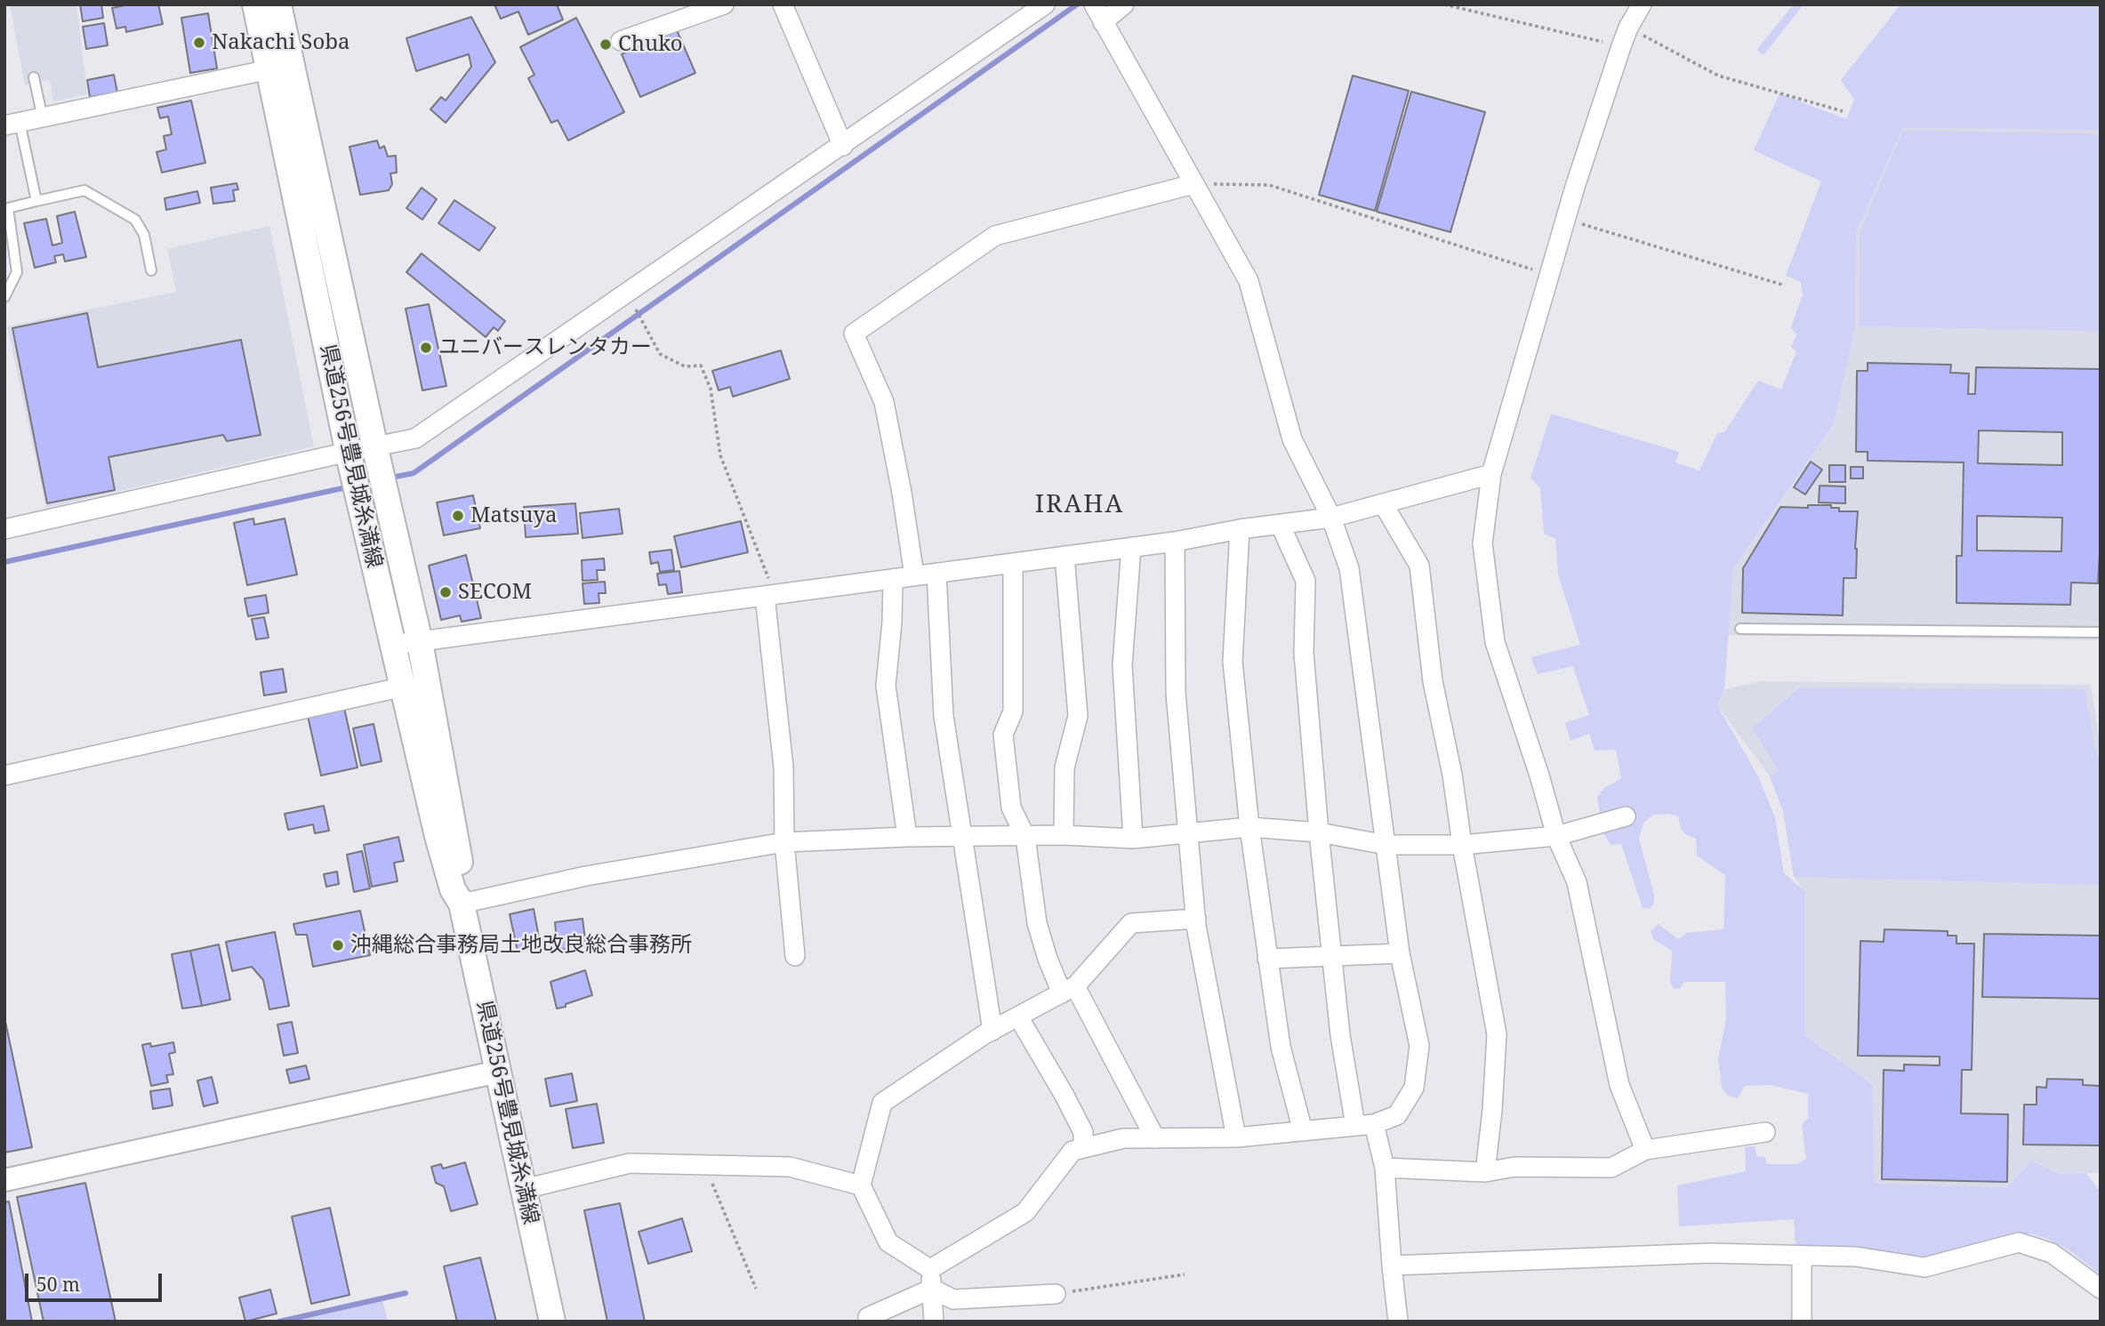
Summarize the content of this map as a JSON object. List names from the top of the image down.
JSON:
{
  "streets": {
    "main road": ["県道256号豊見城糸満線"]
  },
  "districts": ["IRAHA"],
  "places": [
    "Nakachi Soba",
    "Chuko",
    "ユニバースレンタカー",
    "Matsuya",
    "SECOM",
    "沖縄総合事務局土地改良総合事務所"
  ],
  "scale_bar": "50 m"
}
